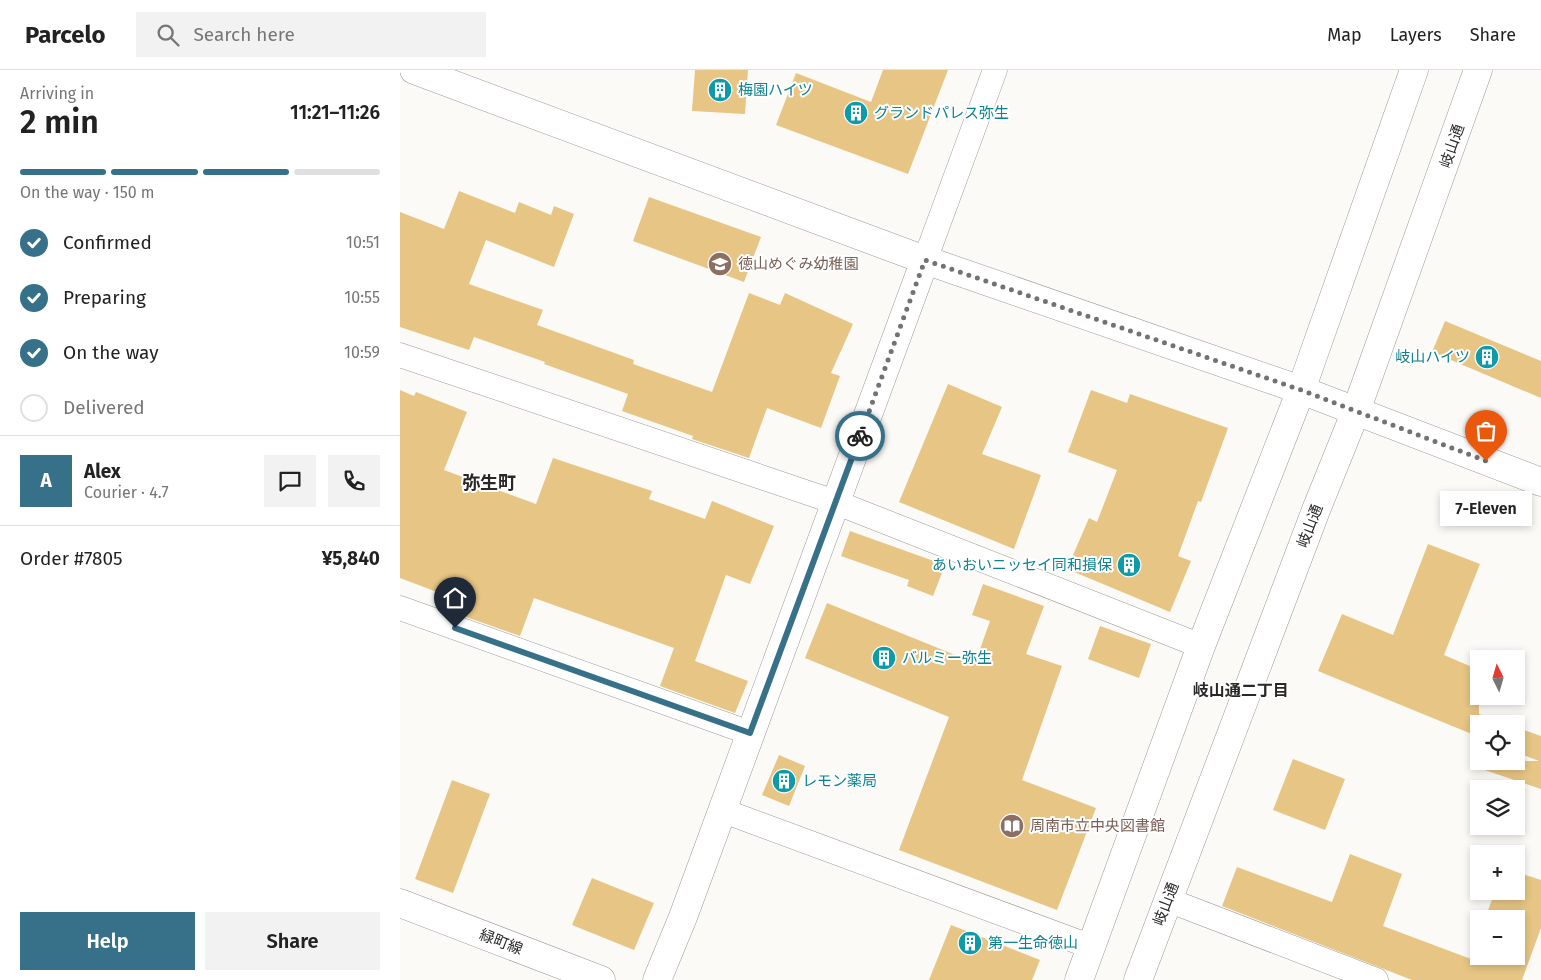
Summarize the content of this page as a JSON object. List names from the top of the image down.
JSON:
{
  "streets": {
    "street": ["岐山通", "緑町線"]
  },
  "districts": ["弥生町", "岐山通二丁目"],
  "places": {
    "building": [
      "梅園ハイツ",
      "グランドパレス弥生",
      "岐山ハイツ",
      "あいおいニッセイ同和損保",
      "バルミー弥生",
      "レモン薬局",
      "第一生命徳山"
    ],
    "school or university": ["徳山めぐみ幼稚園"],
    "other": ["7-Eleven"],
    "library": ["周南市立中央図書館"]
  },
  "north": "top",
  "page": {
    "header": "Parcelo",
    "search": "Search here",
    "nav": ["Map", "Layers", "Share"],
    "heading": ["2 min", "Arriving in", "11:21–11:26"],
    "panel": [
      "Alex",
      "Courier · 4.7",
      "Order #7805",
      "¥5,840"
    ],
    "bar": "On the way · 150 m",
    "list": [
      ["Confirmed", "10:51"],
      ["Preparing", "10:55"],
      ["On the way", "10:59"],
      "Delivered"
    ],
    "round": "A",
    "bubble": "7-Eleven",
    "map_buttons": ["+", "−"],
    "buttons": ["Help", "Share"]
  }
}
